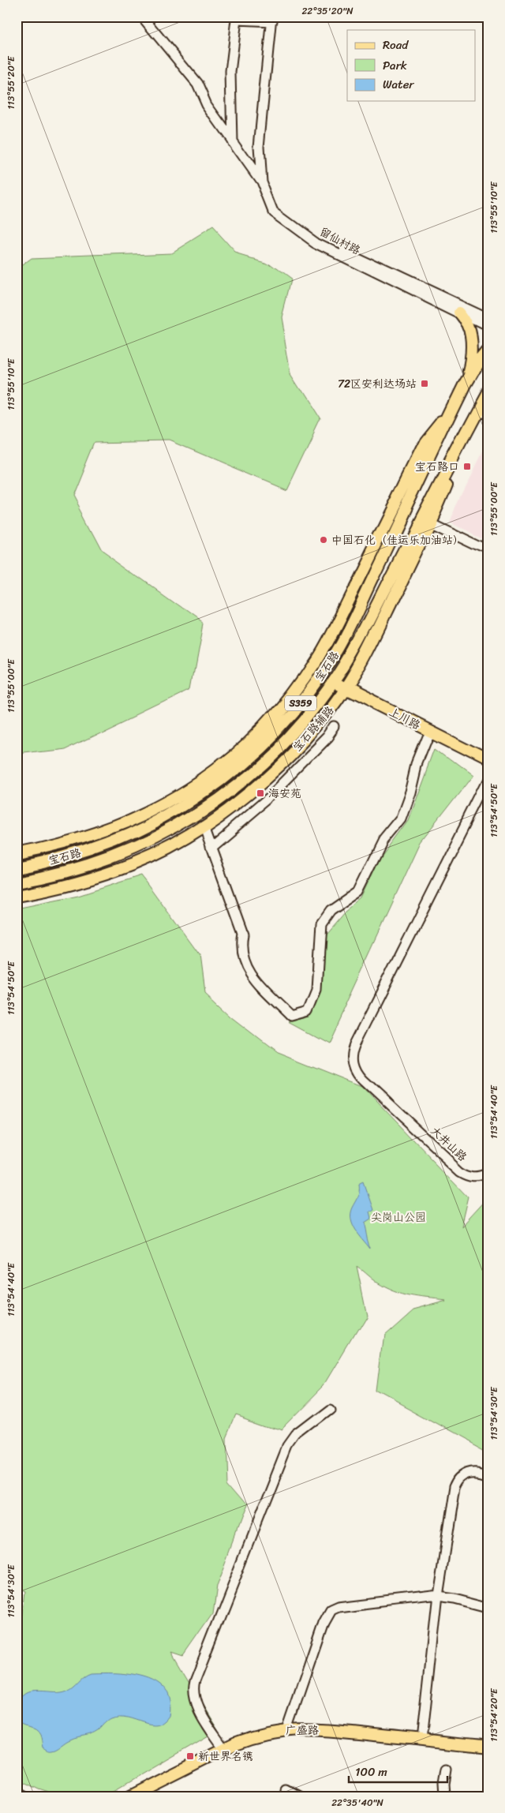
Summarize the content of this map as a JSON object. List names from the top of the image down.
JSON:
{
  "streets": {
    "main road": [
      "宝石路",
      "S359",
      "上川路",
      "宝石路辅路",
      "广盛路"
    ],
    "street": ["留仙村路", "大井山路"]
  },
  "crossings": [
    ["宝石路", "上川路"],
    ["宝石路", "宝石路辅路"],
    ["上川路", "宝石路辅路"]
  ],
  "parks": ["尖岗山公园"],
  "places": {
    "transit": [
      "72区安利达场站",
      "宝石路口",
      "海安苑",
      "新世界名镌"
    ],
    "other": ["中国石化（佳运乐加油站）"]
  },
  "legend": ["Road", "Park", "Water"],
  "scale_bar": "100 m",
  "coordinates": [
    "22°35'20\"N",
    "113°55'20\"E",
    "113°55'10\"E",
    "113°55'00\"E",
    "113°54'50\"E",
    "113°54'40\"E",
    "113°54'30\"E",
    "113°54'20\"E",
    "22°35'40\"N"
  ]
}
